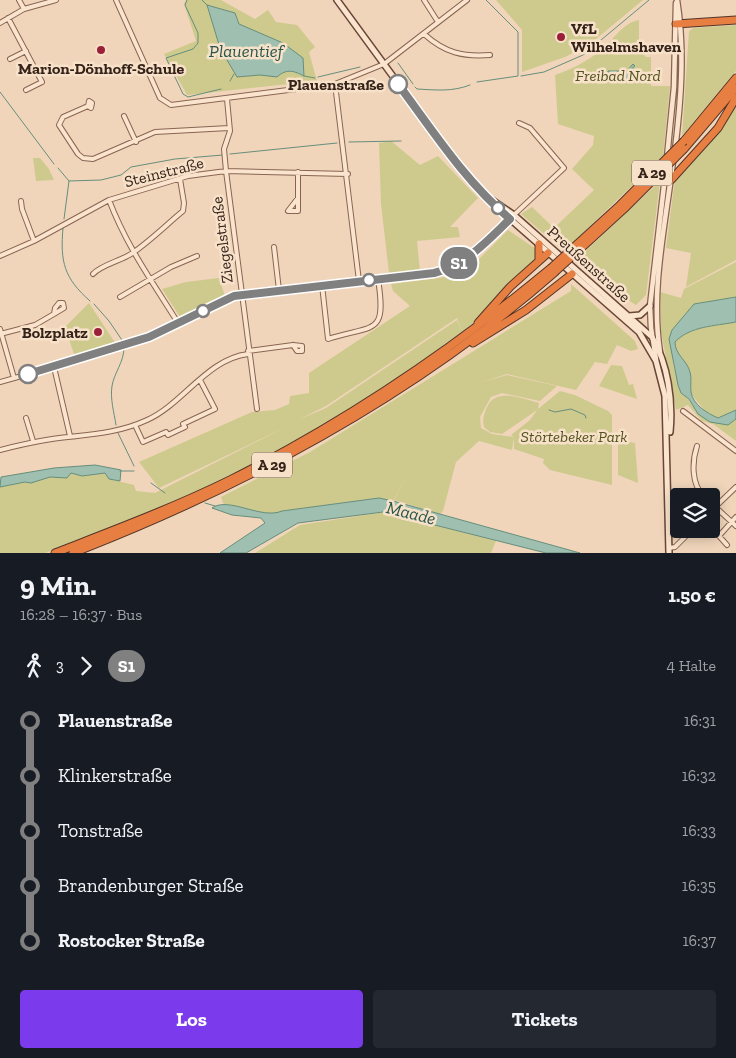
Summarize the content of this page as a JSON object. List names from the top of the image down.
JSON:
{
  "streets": {
    "highway": ["A 29"],
    "main road": ["Preußenstraße"],
    "street": ["Steinstraße", "Ziegelstraße"]
  },
  "crossings": [
    ["Steinstraße", "Ziegelstraße"]
  ],
  "water": ["Plauentief", "Maade"],
  "parks": ["Freibad Nord", "Störtebeker Park"],
  "places": [
    "VfL Wilhelmshaven",
    "Marion-Dönhoff-Schule",
    "Plauenstraße",
    "Bolzplatz"
  ],
  "lines": ["bus line S1"],
  "page": {
    "on_map": "S1",
    "heading": ["9 Min.", "16:28 – 16:37 · Bus", "1.50 €"],
    "legs": ["3", "S1", "4 Halte"],
    "list": [
      {
        "name": "Plauenstraße",
        "value": "16:31"
      },
      {
        "name": "Klinkerstraße",
        "value": "16:32"
      },
      {
        "name": "Tonstraße",
        "value": "16:33"
      },
      {
        "name": "Brandenburger Straße",
        "value": "16:35"
      },
      {
        "name": "Rostocker Straße",
        "value": "16:37"
      }
    ],
    "buttons": ["Los", "Tickets"]
  }
}
